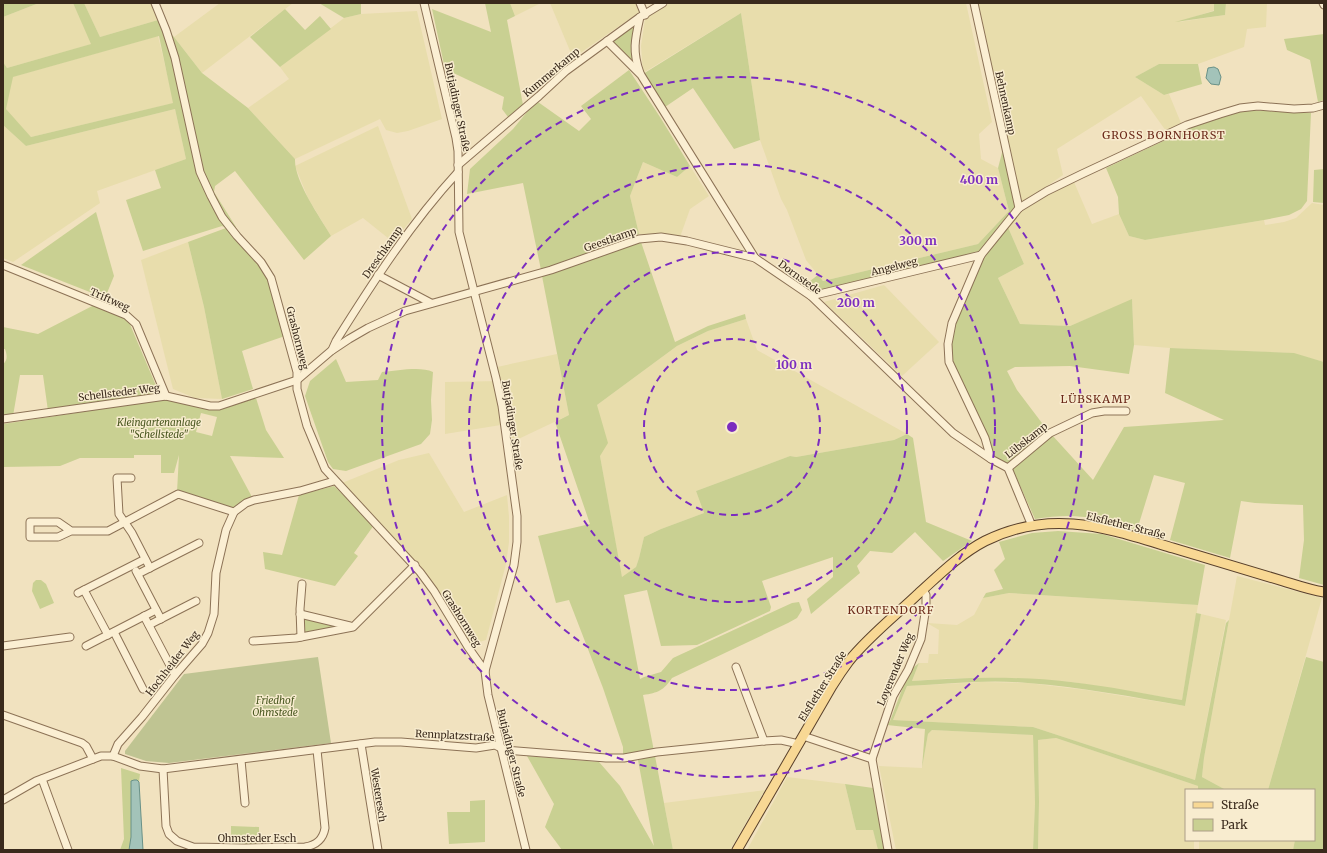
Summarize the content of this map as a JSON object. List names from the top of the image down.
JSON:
{
  "streets": {
    "main road": ["Elsflether Straße"],
    "street": [
      "Kummerkamp",
      "Behnenkamp",
      "Butjadinger Straße",
      "Geestkamp",
      "Dreschkamp",
      "Angelweg",
      "Dornstede",
      "Triftweg",
      "Grashornweg",
      "Schellsteder Weg",
      "Lübskamp",
      "Hochheider Weg",
      "Loyerender Weg",
      "Rennplatzstraße",
      "Westeresch",
      "Ohmsteder Esch"
    ]
  },
  "crossings": [
    ["Kummerkamp", "Butjadinger Straße"],
    ["Kummerkamp", "Dreschkamp"],
    ["Kummerkamp", "Dornstede"],
    ["Butjadinger Straße", "Geestkamp"],
    ["Butjadinger Straße", "Dreschkamp"],
    ["Butjadinger Straße", "Grashornweg"],
    ["Butjadinger Straße", "Schellsteder Weg"],
    ["Butjadinger Straße", "Rennplatzstraße"],
    ["Geestkamp", "Dornstede"],
    ["Geestkamp", "Schellsteder Weg"],
    ["Dreschkamp", "Schellsteder Weg"],
    ["Angelweg", "Dornstede"],
    ["Dornstede", "Lübskamp"],
    ["Triftweg", "Schellsteder Weg"],
    ["Grashornweg", "Schellsteder Weg"],
    ["Elsflether Straße", "Loyerender Weg"],
    ["Elsflether Straße", "Rennplatzstraße"],
    ["Hochheider Weg", "Rennplatzstraße"],
    ["Rennplatzstraße", "Westeresch"],
    ["Rennplatzstraße", "Ohmsteder Esch"]
  ],
  "districts": ["GROSS BORNHORST", "LÜBSKAMP", "KORTENDORF"],
  "parks": ["Kleingartenanlage \"Schellstede\"", "Friedhof Ohmstede"],
  "legend": ["Straße", "Park"],
  "rings": [
    "400 m",
    "300 m",
    "200 m",
    "100 m"
  ]
}
